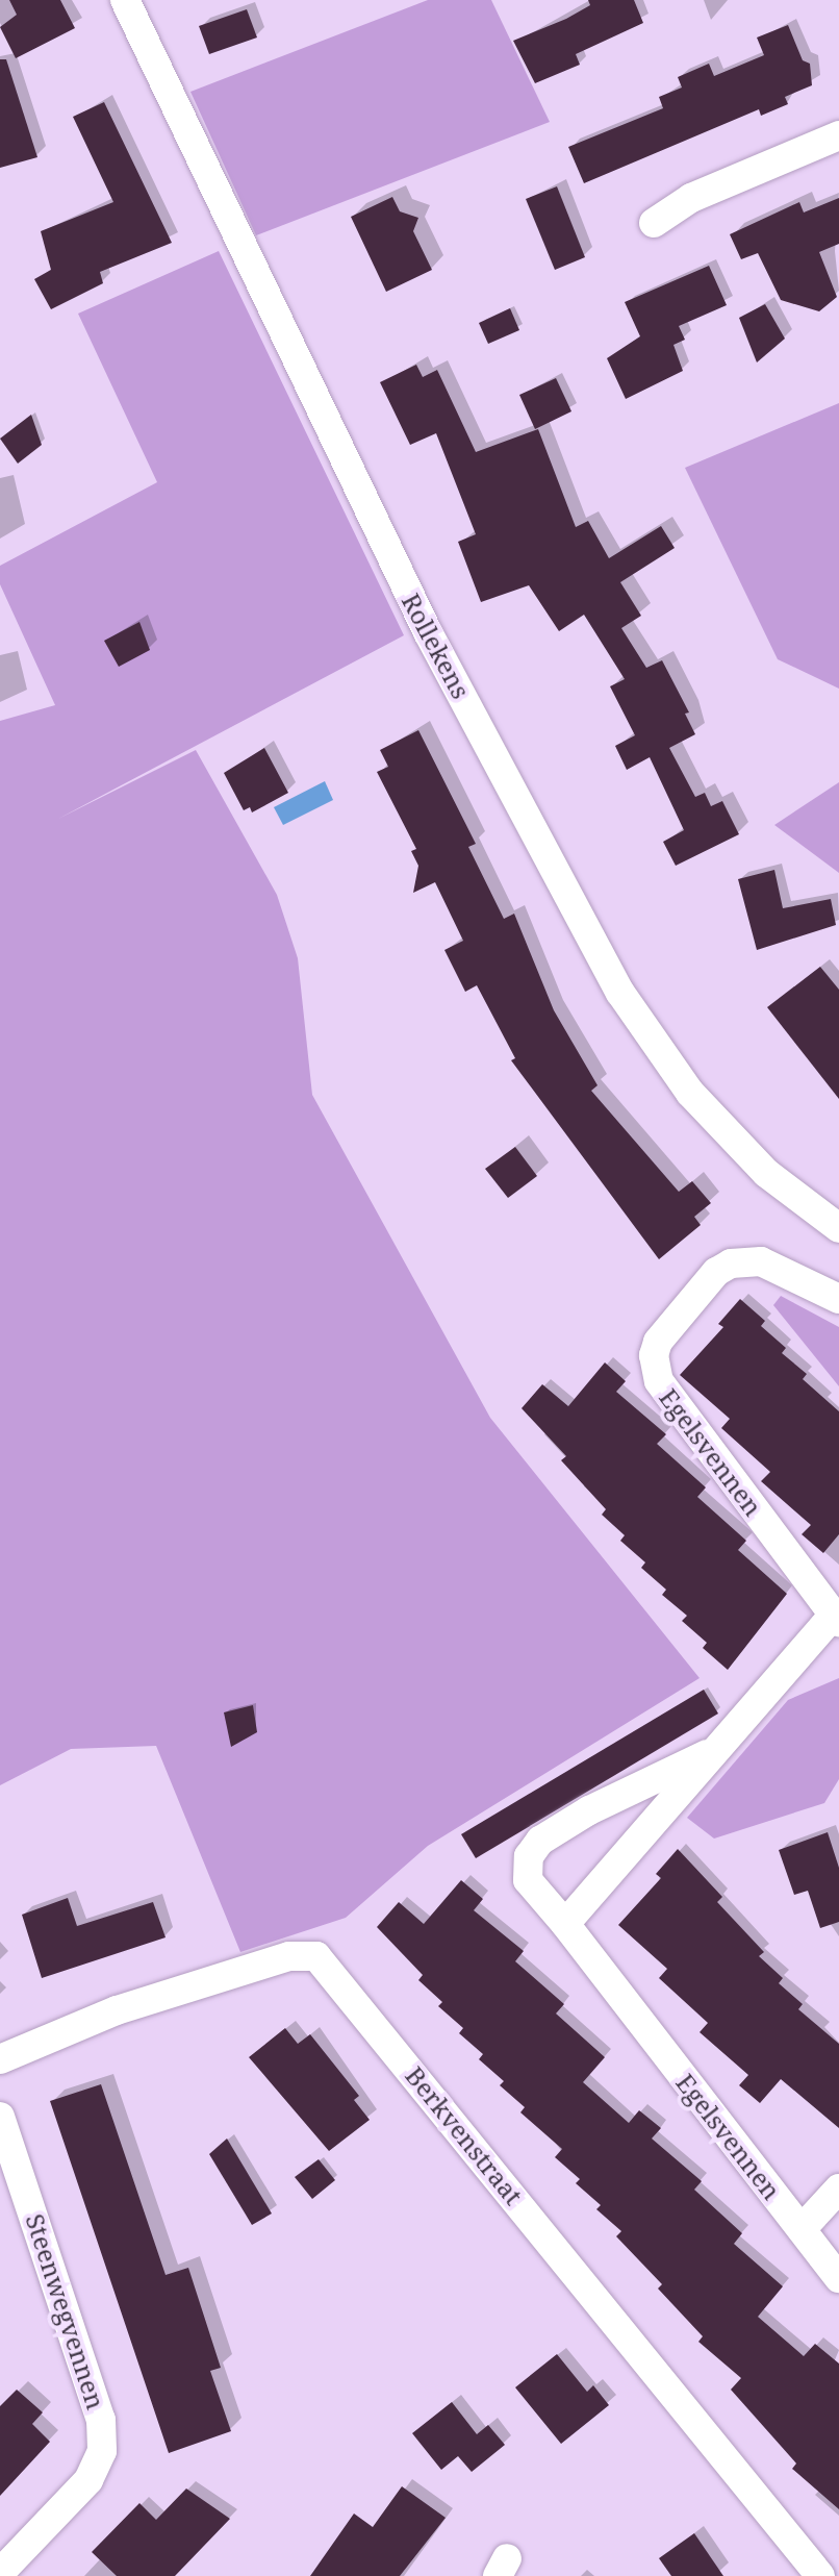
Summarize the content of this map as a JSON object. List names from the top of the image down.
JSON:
{
  "streets": {
    "street": [
      "Rollekens",
      "Egelsvennen",
      "Berkvenstraat",
      "Steenwegvennen"
    ]
  }
}
